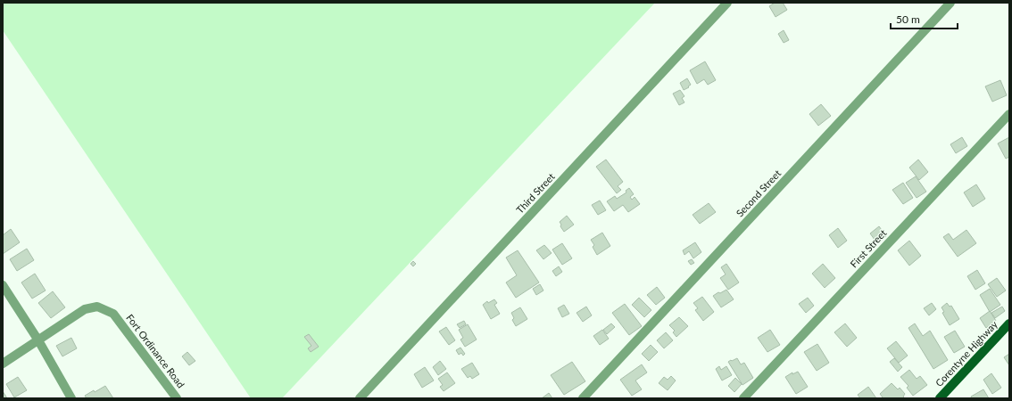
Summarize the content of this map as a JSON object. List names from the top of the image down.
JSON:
{
  "streets": {
    "main road": ["Corentyne Highway"],
    "street": [
      "Third Street",
      "Second Street",
      "First Street",
      "Fort Ordinance Road"
    ]
  },
  "scale_bar": "50 m"
}
